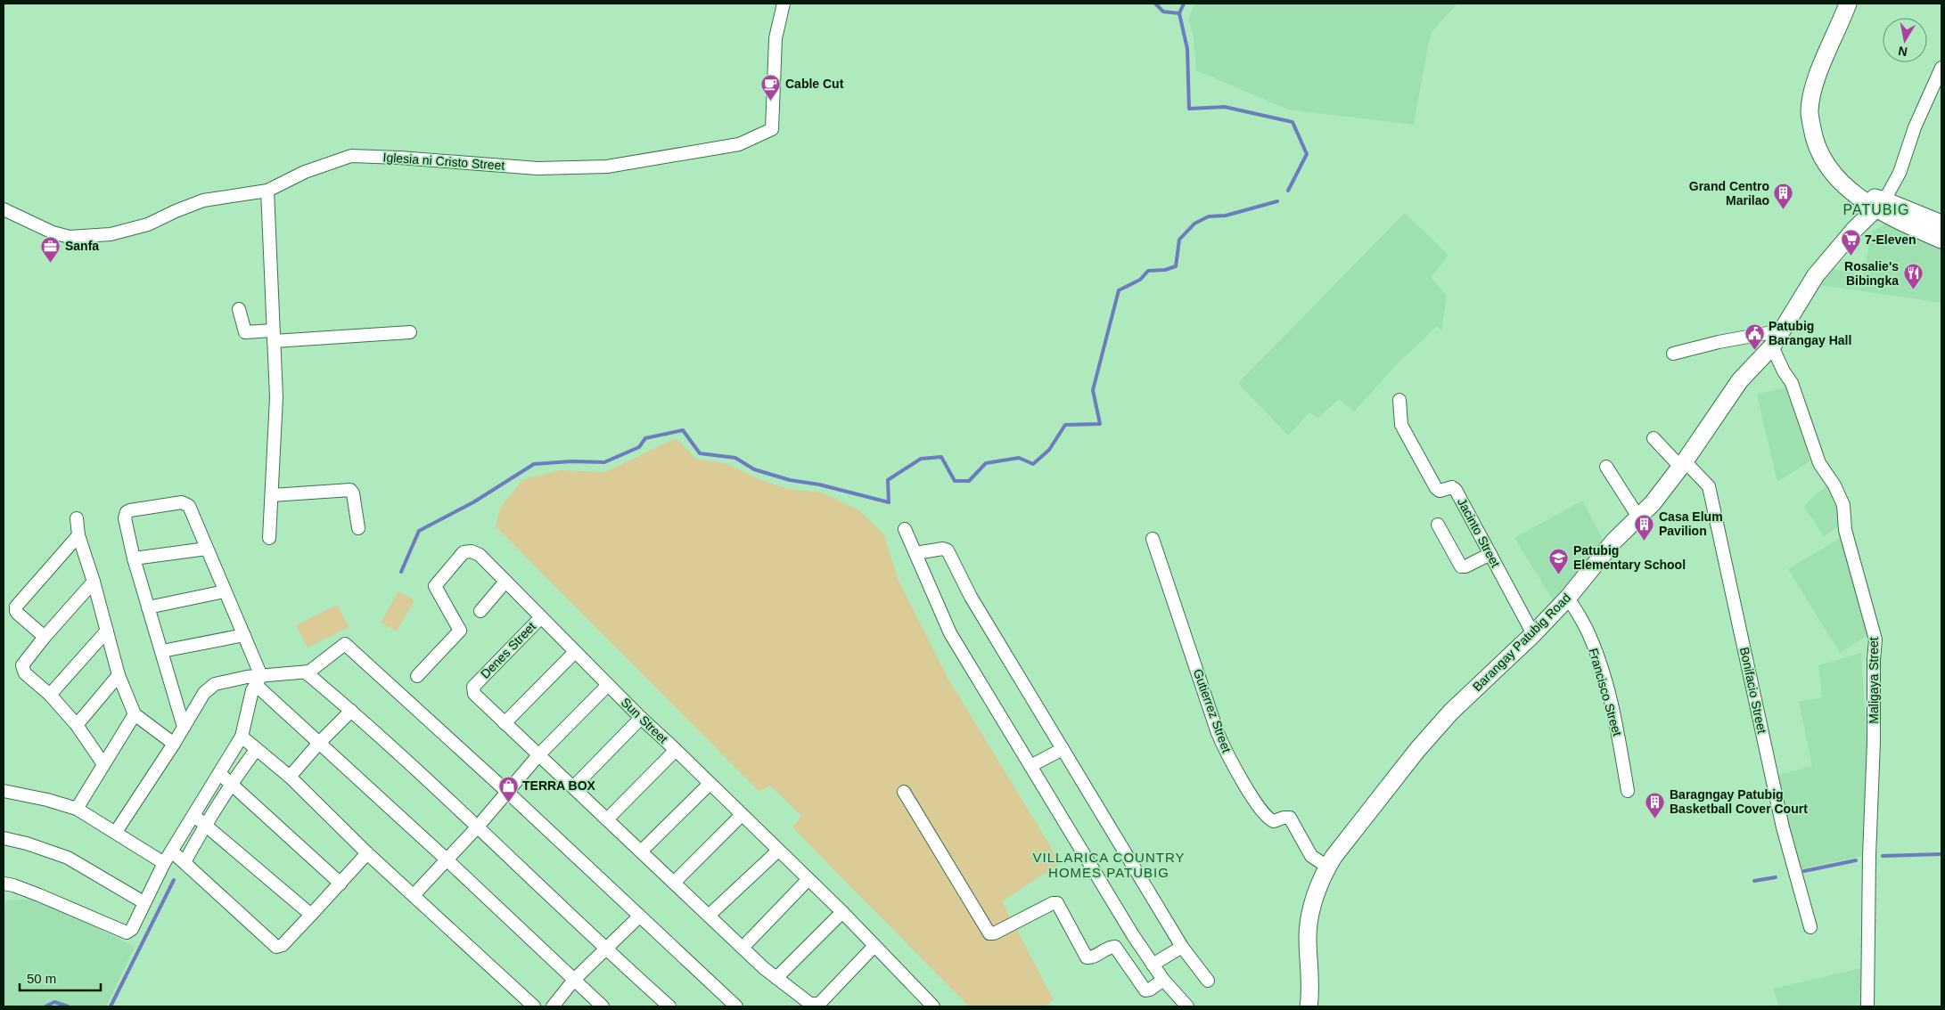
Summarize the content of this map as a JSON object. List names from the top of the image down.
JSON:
{
  "streets": {
    "main road": ["Barangay Patubig Road"],
    "street": [
      "Iglesia ni Cristo Street",
      "Jacinto Street",
      "Denes Street",
      "Maligaya Street",
      "Bonifacio Street",
      "Francisco Street",
      "Gutierrez Street",
      "Sun Street"
    ]
  },
  "crossings": [
    ["Jacinto Street", "Barangay Patubig Road"],
    ["Barangay Patubig Road", "Maligaya Street"],
    ["Barangay Patubig Road", "Bonifacio Street"],
    ["Barangay Patubig Road", "Francisco Street"],
    ["Barangay Patubig Road", "Gutierrez Street"],
    ["Denes Street", "Sun Street"]
  ],
  "districts": ["PATUBIG", "VILLARICA COUNTRY HOMES PATUBIG"],
  "places": {
    "cafe": ["Cable Cut"],
    "building": ["Grand Centro Marilao", "Casa Elum Pavilion", "Baragngay Patubig Basketball Cover Court"],
    "supermarket": ["7-Eleven"],
    "office": ["Sanfa"],
    "restaurant": ["Rosalie's Bibingka"],
    "public building": ["Patubig Barangay Hall"],
    "school or university": ["Patubig Elementary School"],
    "shop": ["TERRA BOX"]
  },
  "scale_bar": "50 m",
  "north": "bottom"
}
